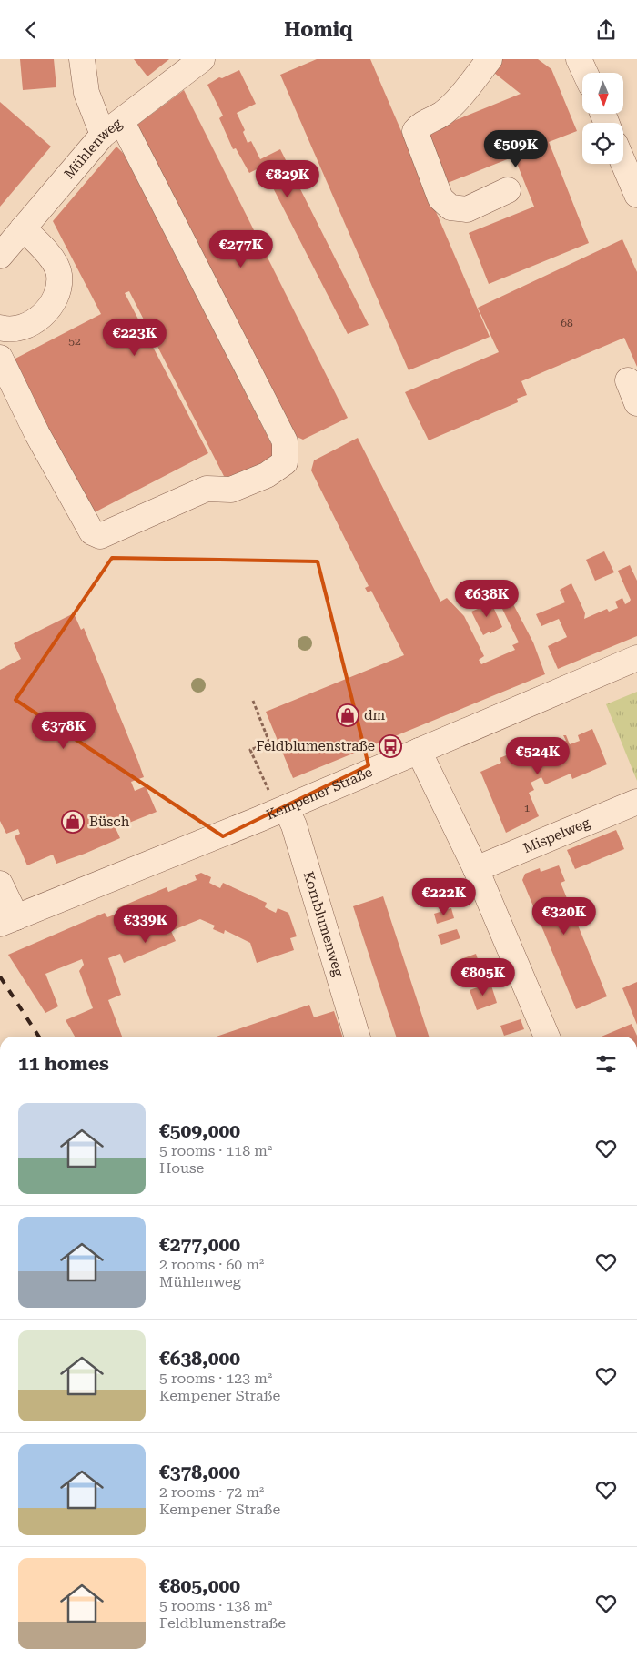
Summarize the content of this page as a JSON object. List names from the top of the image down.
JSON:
{
  "streets": {
    "street": [
      "Mühlenweg",
      "Kempener Straße",
      "Mispelweg",
      "Kornblumenweg"
    ]
  },
  "crossings": [
    ["Kempener Straße", "Kornblumenweg"]
  ],
  "places": {
    "shop": ["dm", "Büsch"],
    "bus stop": ["Feldblumenstraße"]
  },
  "house_numbers": ["68", "52", "1"],
  "north": "bottom",
  "page": {
    "header": "Homiq",
    "price": [
      "€509K",
      "€829K",
      "€277K",
      "€223K",
      "€638K",
      "€378K",
      "€524K",
      "€222K",
      "€320K",
      "€339K",
      "€805K"
    ],
    "heading": "11 homes",
    "list": [
      {
        "name": "€509,000",
        "note": "5 rooms · 118 m² · House"
      },
      {
        "name": "€277,000",
        "note": "2 rooms · 60 m² · Mühlenweg"
      },
      {
        "name": "€638,000",
        "note": "5 rooms · 123 m² · Kempener Straße"
      },
      {
        "name": "€378,000",
        "note": "2 rooms · 72 m² · Kempener Straße"
      },
      {
        "name": "€805,000",
        "note": "5 rooms · 138 m² · Feldblumenstraße"
      }
    ]
  }
}
